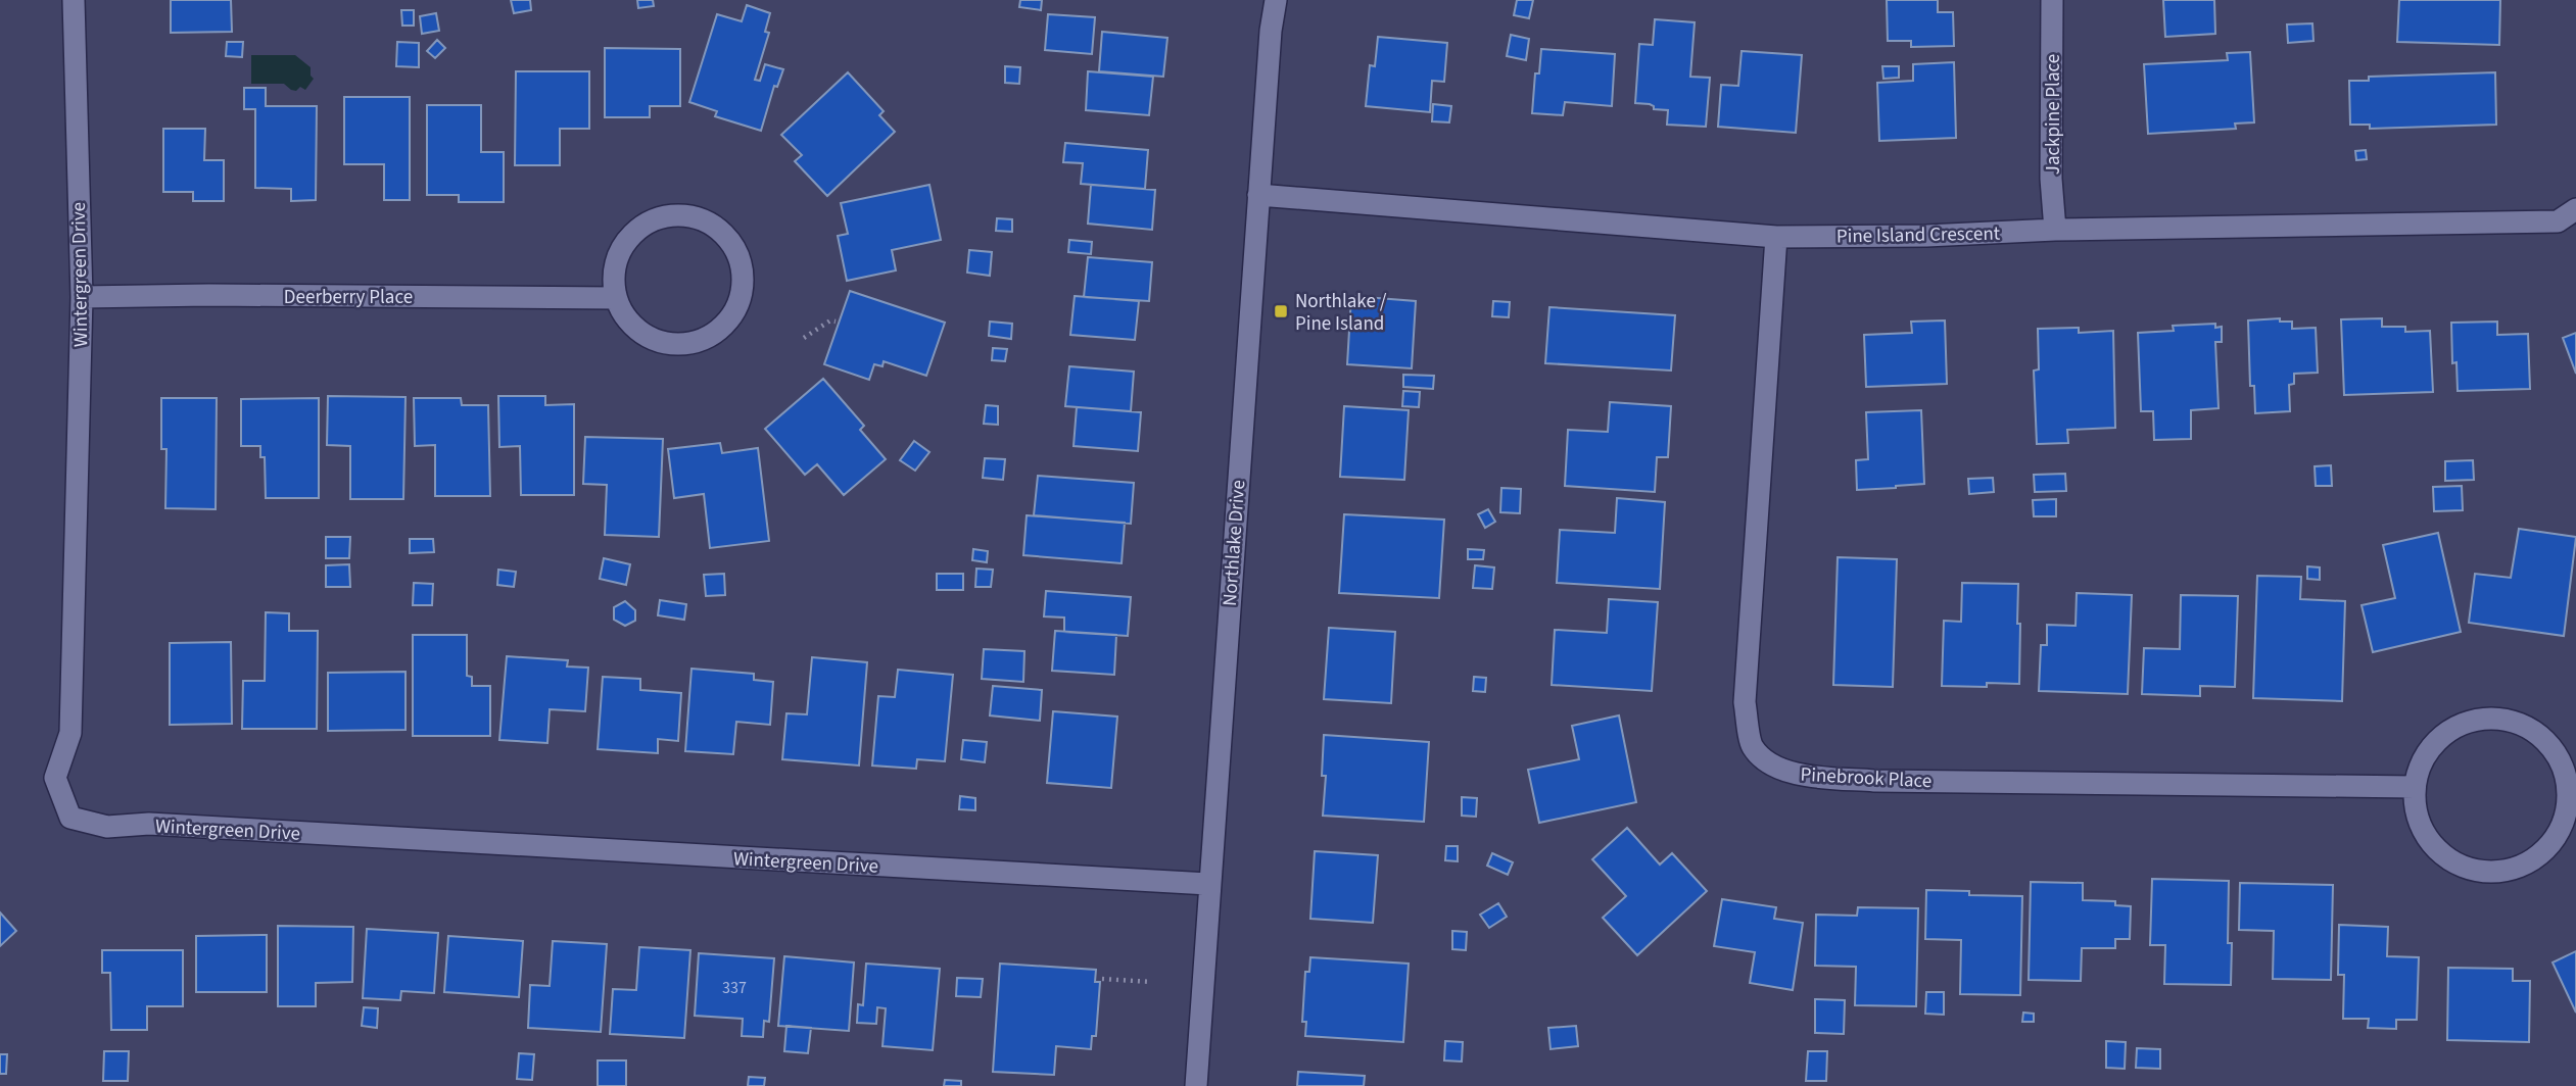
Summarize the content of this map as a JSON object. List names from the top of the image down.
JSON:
{
  "streets": {
    "street": [
      "Jackpine Place",
      "Pine Island Crescent",
      "Wintergreen Drive",
      "Deerberry Place",
      "Northlake Drive",
      "Pinebrook Place"
    ]
  },
  "crossings": [
    ["Jackpine Place", "Pine Island Crescent"],
    ["Pine Island Crescent", "Northlake Drive"],
    ["Pine Island Crescent", "Pinebrook Place"],
    ["Wintergreen Drive", "Deerberry Place"],
    ["Wintergreen Drive", "Northlake Drive"]
  ],
  "places": {
    "transit": ["Northlake / Pine Island"]
  },
  "house_numbers": ["337"]
}
